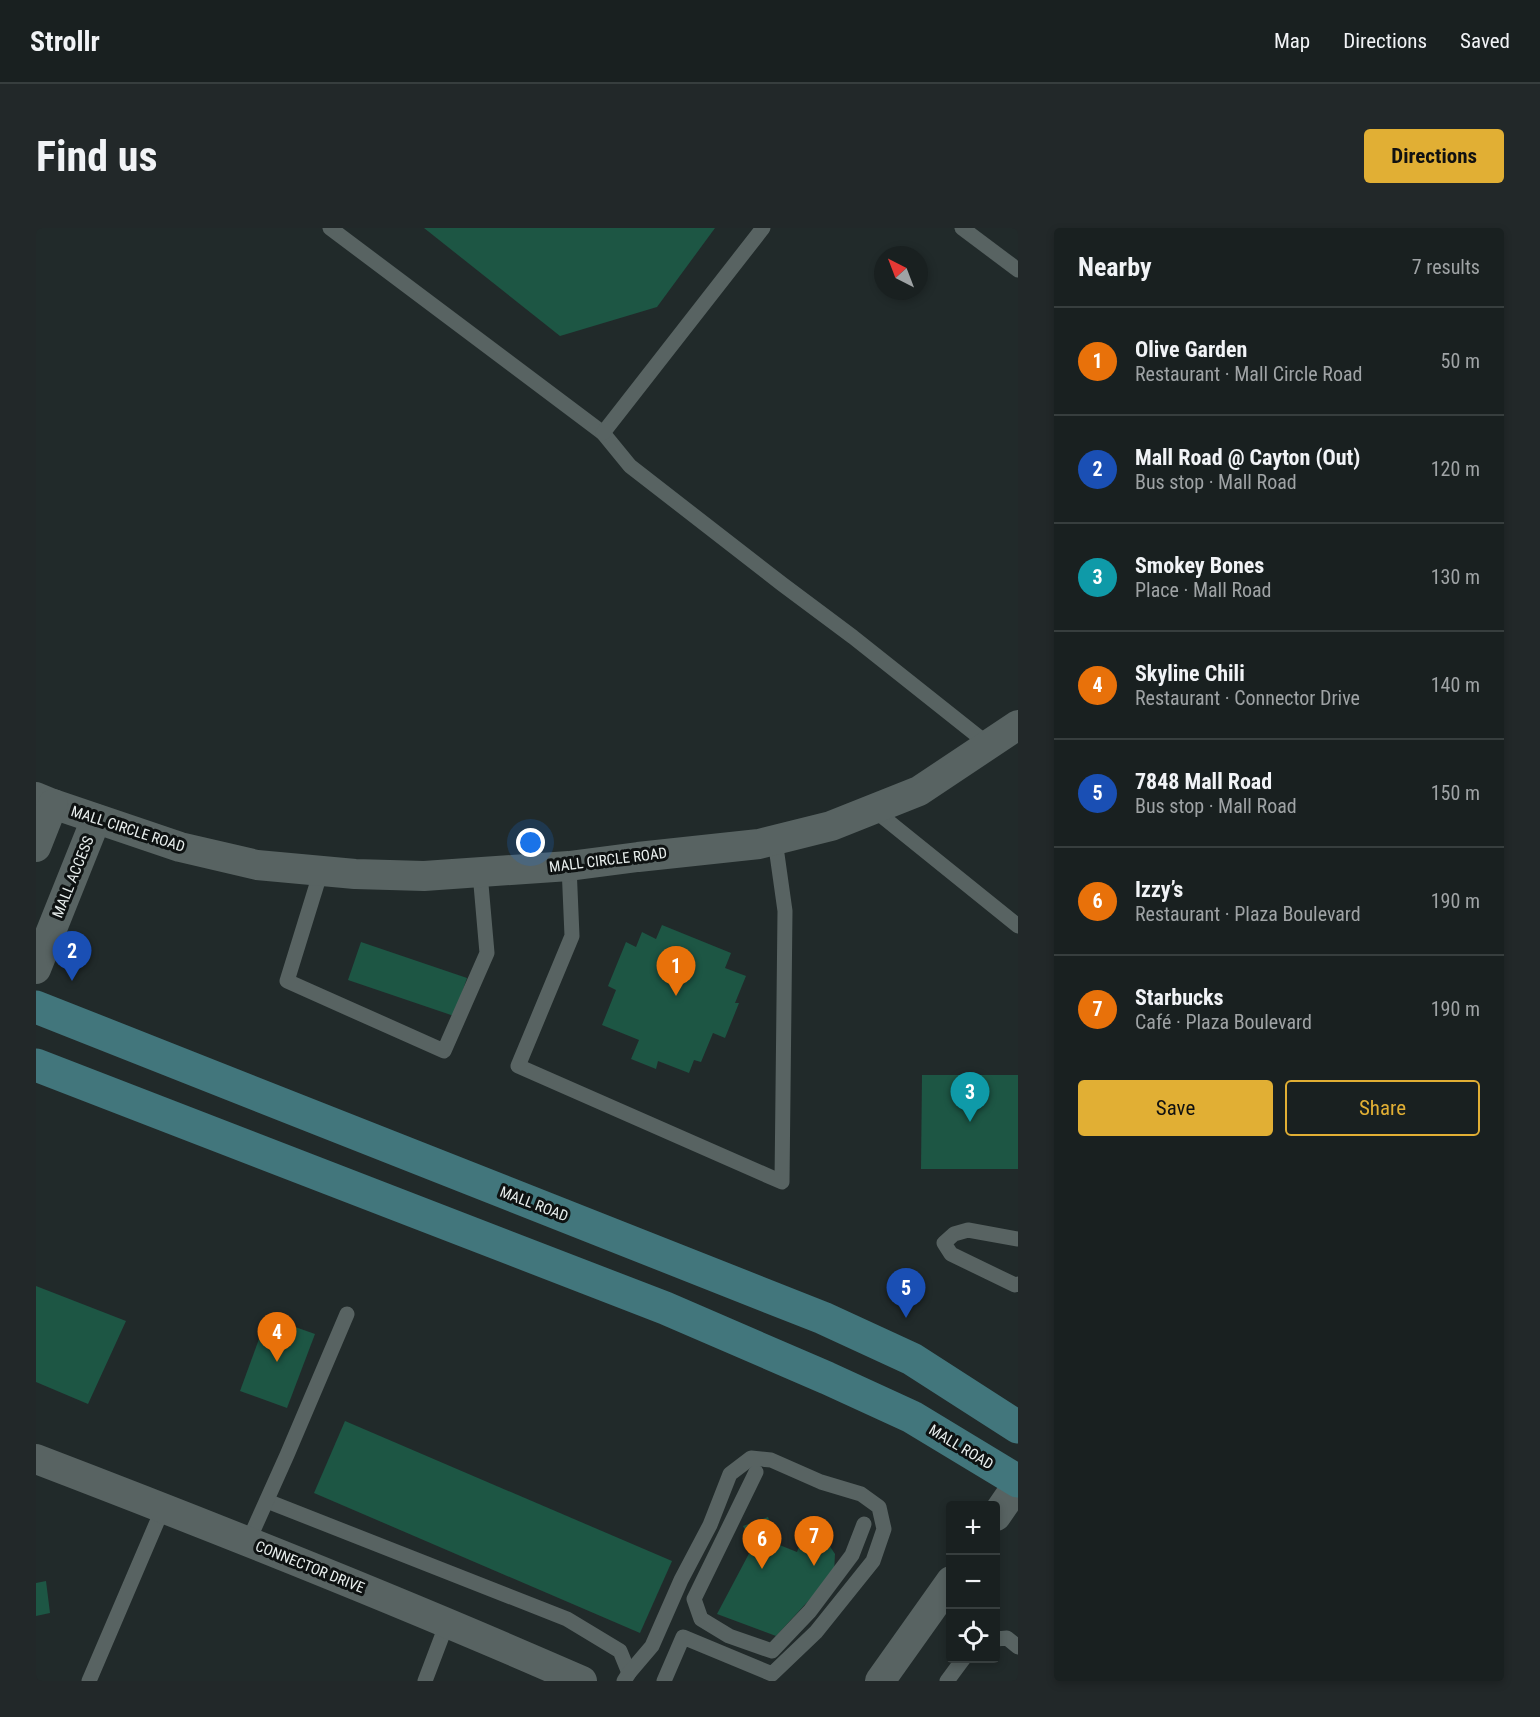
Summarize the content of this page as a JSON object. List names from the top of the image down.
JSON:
{
  "streets": {
    "main road": ["MALL ROAD"],
    "street": ["MALL CIRCLE ROAD", "MALL ACCESS", "CONNECTOR DRIVE"]
  },
  "crossings": [
    ["MALL CIRCLE ROAD", "MALL ACCESS"]
  ],
  "north": "top left",
  "page": {
    "header": "Strollr",
    "nav": ["Map", "Directions", "Saved"],
    "buttons": [
      "Directions",
      ["Save", "Share"]
    ],
    "title": "Find us",
    "heading": ["Nearby", "7 results"],
    "list": [
      {
        "mark": "1",
        "name": "Olive Garden",
        "note": "Restaurant · Mall Circle Road",
        "value": "50 m"
      },
      {
        "mark": "2",
        "name": "Mall Road @ Cayton (Out)",
        "note": "Bus stop · Mall Road",
        "value": "120 m"
      },
      {
        "mark": "3",
        "name": "Smokey Bones",
        "note": "Place · Mall Road",
        "value": "130 m"
      },
      {
        "mark": "4",
        "name": "Skyline Chili",
        "note": "Restaurant · Connector Drive",
        "value": "140 m"
      },
      {
        "mark": "5",
        "name": "7848 Mall Road",
        "note": "Bus stop · Mall Road",
        "value": "150 m"
      },
      {
        "mark": "6",
        "name": "Izzy’s",
        "note": "Restaurant · Plaza Boulevard",
        "value": "190 m"
      },
      {
        "mark": "7",
        "name": "Starbucks",
        "note": "Café · Plaza Boulevard",
        "value": "190 m"
      }
    ],
    "pins": [
      "2",
      "1",
      "3",
      "5",
      "4",
      "7",
      "6"
    ],
    "map_buttons": ["+", "−"]
  }
}
